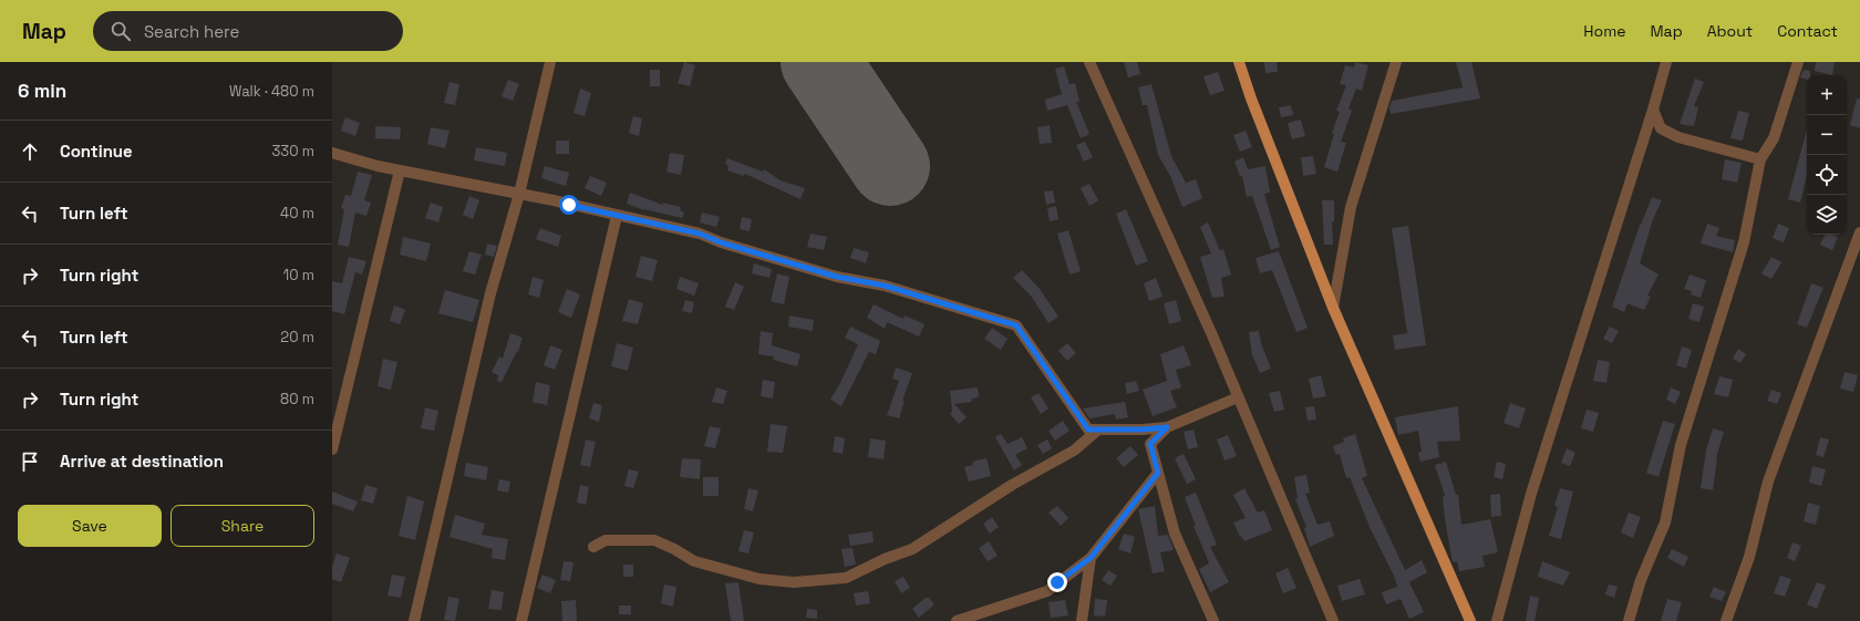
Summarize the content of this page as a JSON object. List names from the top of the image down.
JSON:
{
  "page": {
    "header": "Map",
    "search": "Search here",
    "nav": [
      "Home",
      "Map",
      "About",
      "Contact"
    ],
    "heading": ["6 min", "Walk · 480 m"],
    "map_buttons": ["+", "−"],
    "list": [
      ["Continue", "330 m"],
      ["Turn left", "40 m"],
      ["Turn right", "10 m"],
      ["Turn left", "20 m"],
      ["Turn right", "80 m"],
      "Arrive at destination"
    ],
    "buttons": ["Save", "Share"]
  }
}
